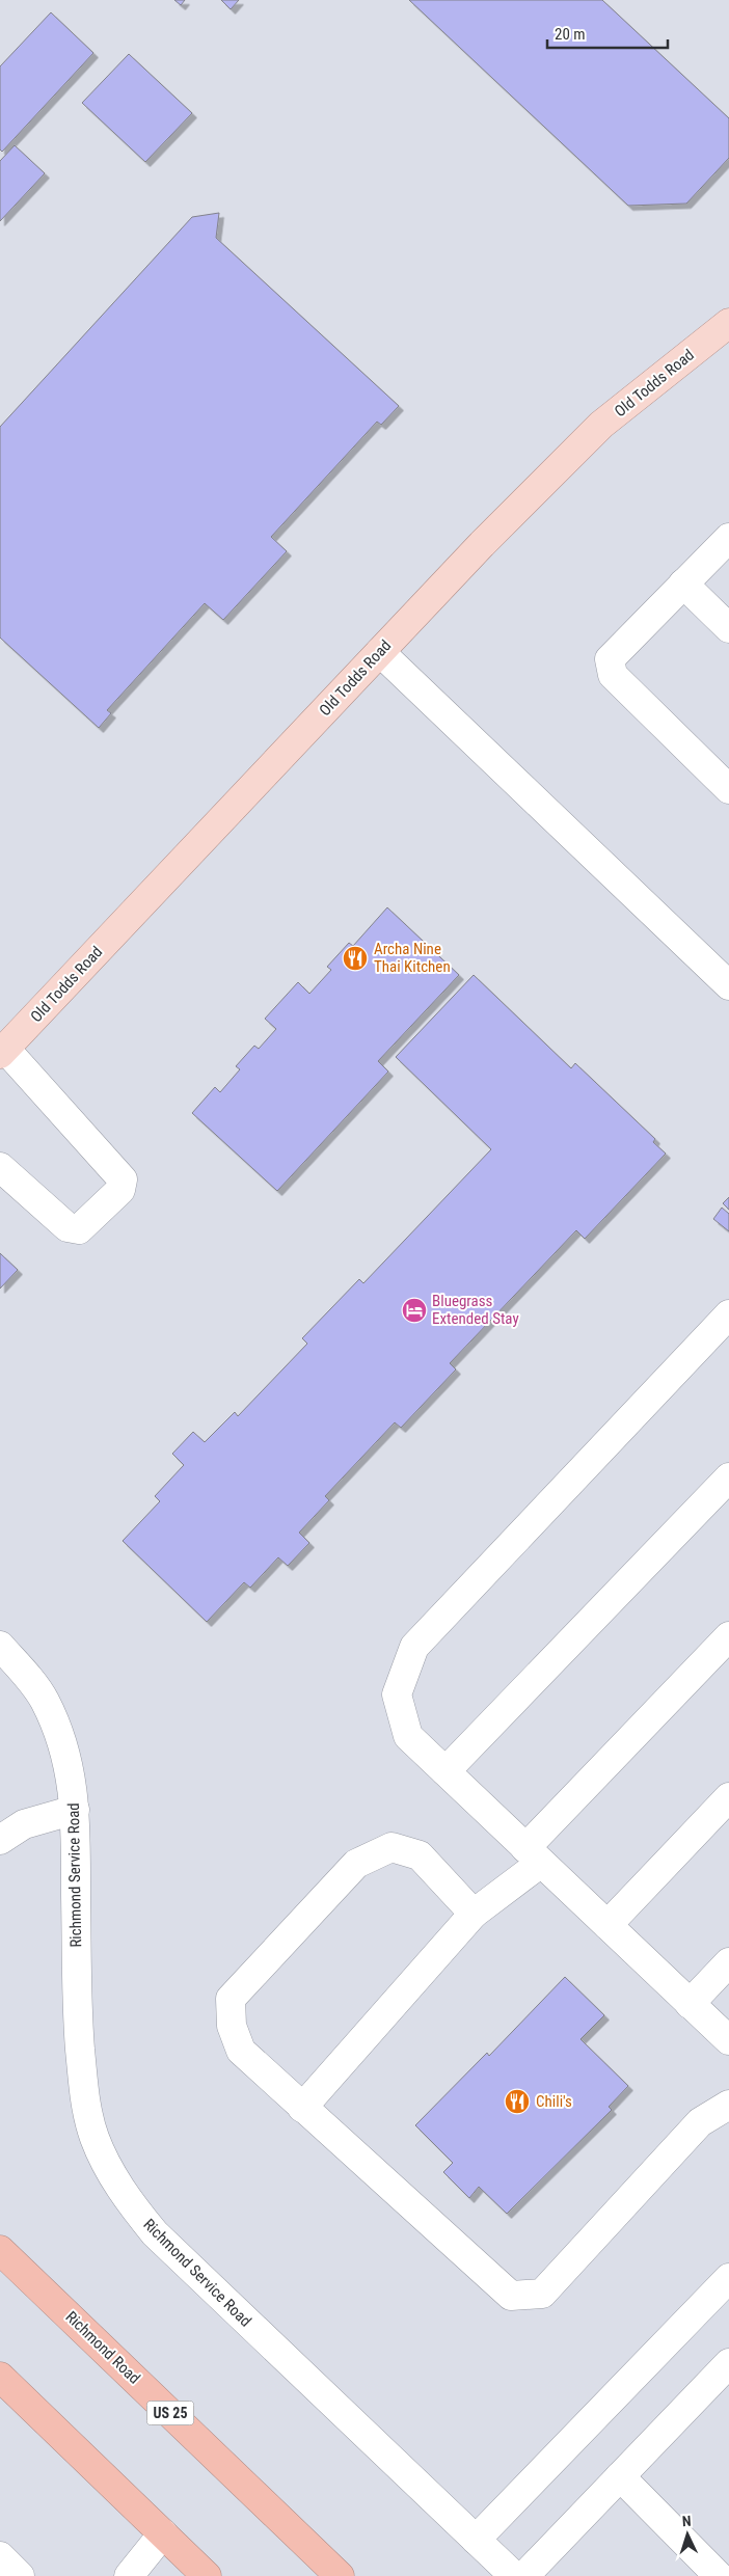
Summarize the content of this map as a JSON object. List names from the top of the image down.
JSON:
{
  "streets": {
    "highway": ["Richmond Road", "US 25"],
    "main road": ["Old Todds Road"],
    "street": ["Richmond Service Road"]
  },
  "places": {
    "restaurant": ["Archa Nine Thai Kitchen", "Chili's"],
    "hotel": ["Bluegrass Extended Stay"]
  },
  "scale_bar": "20 m",
  "north": "top"
}
